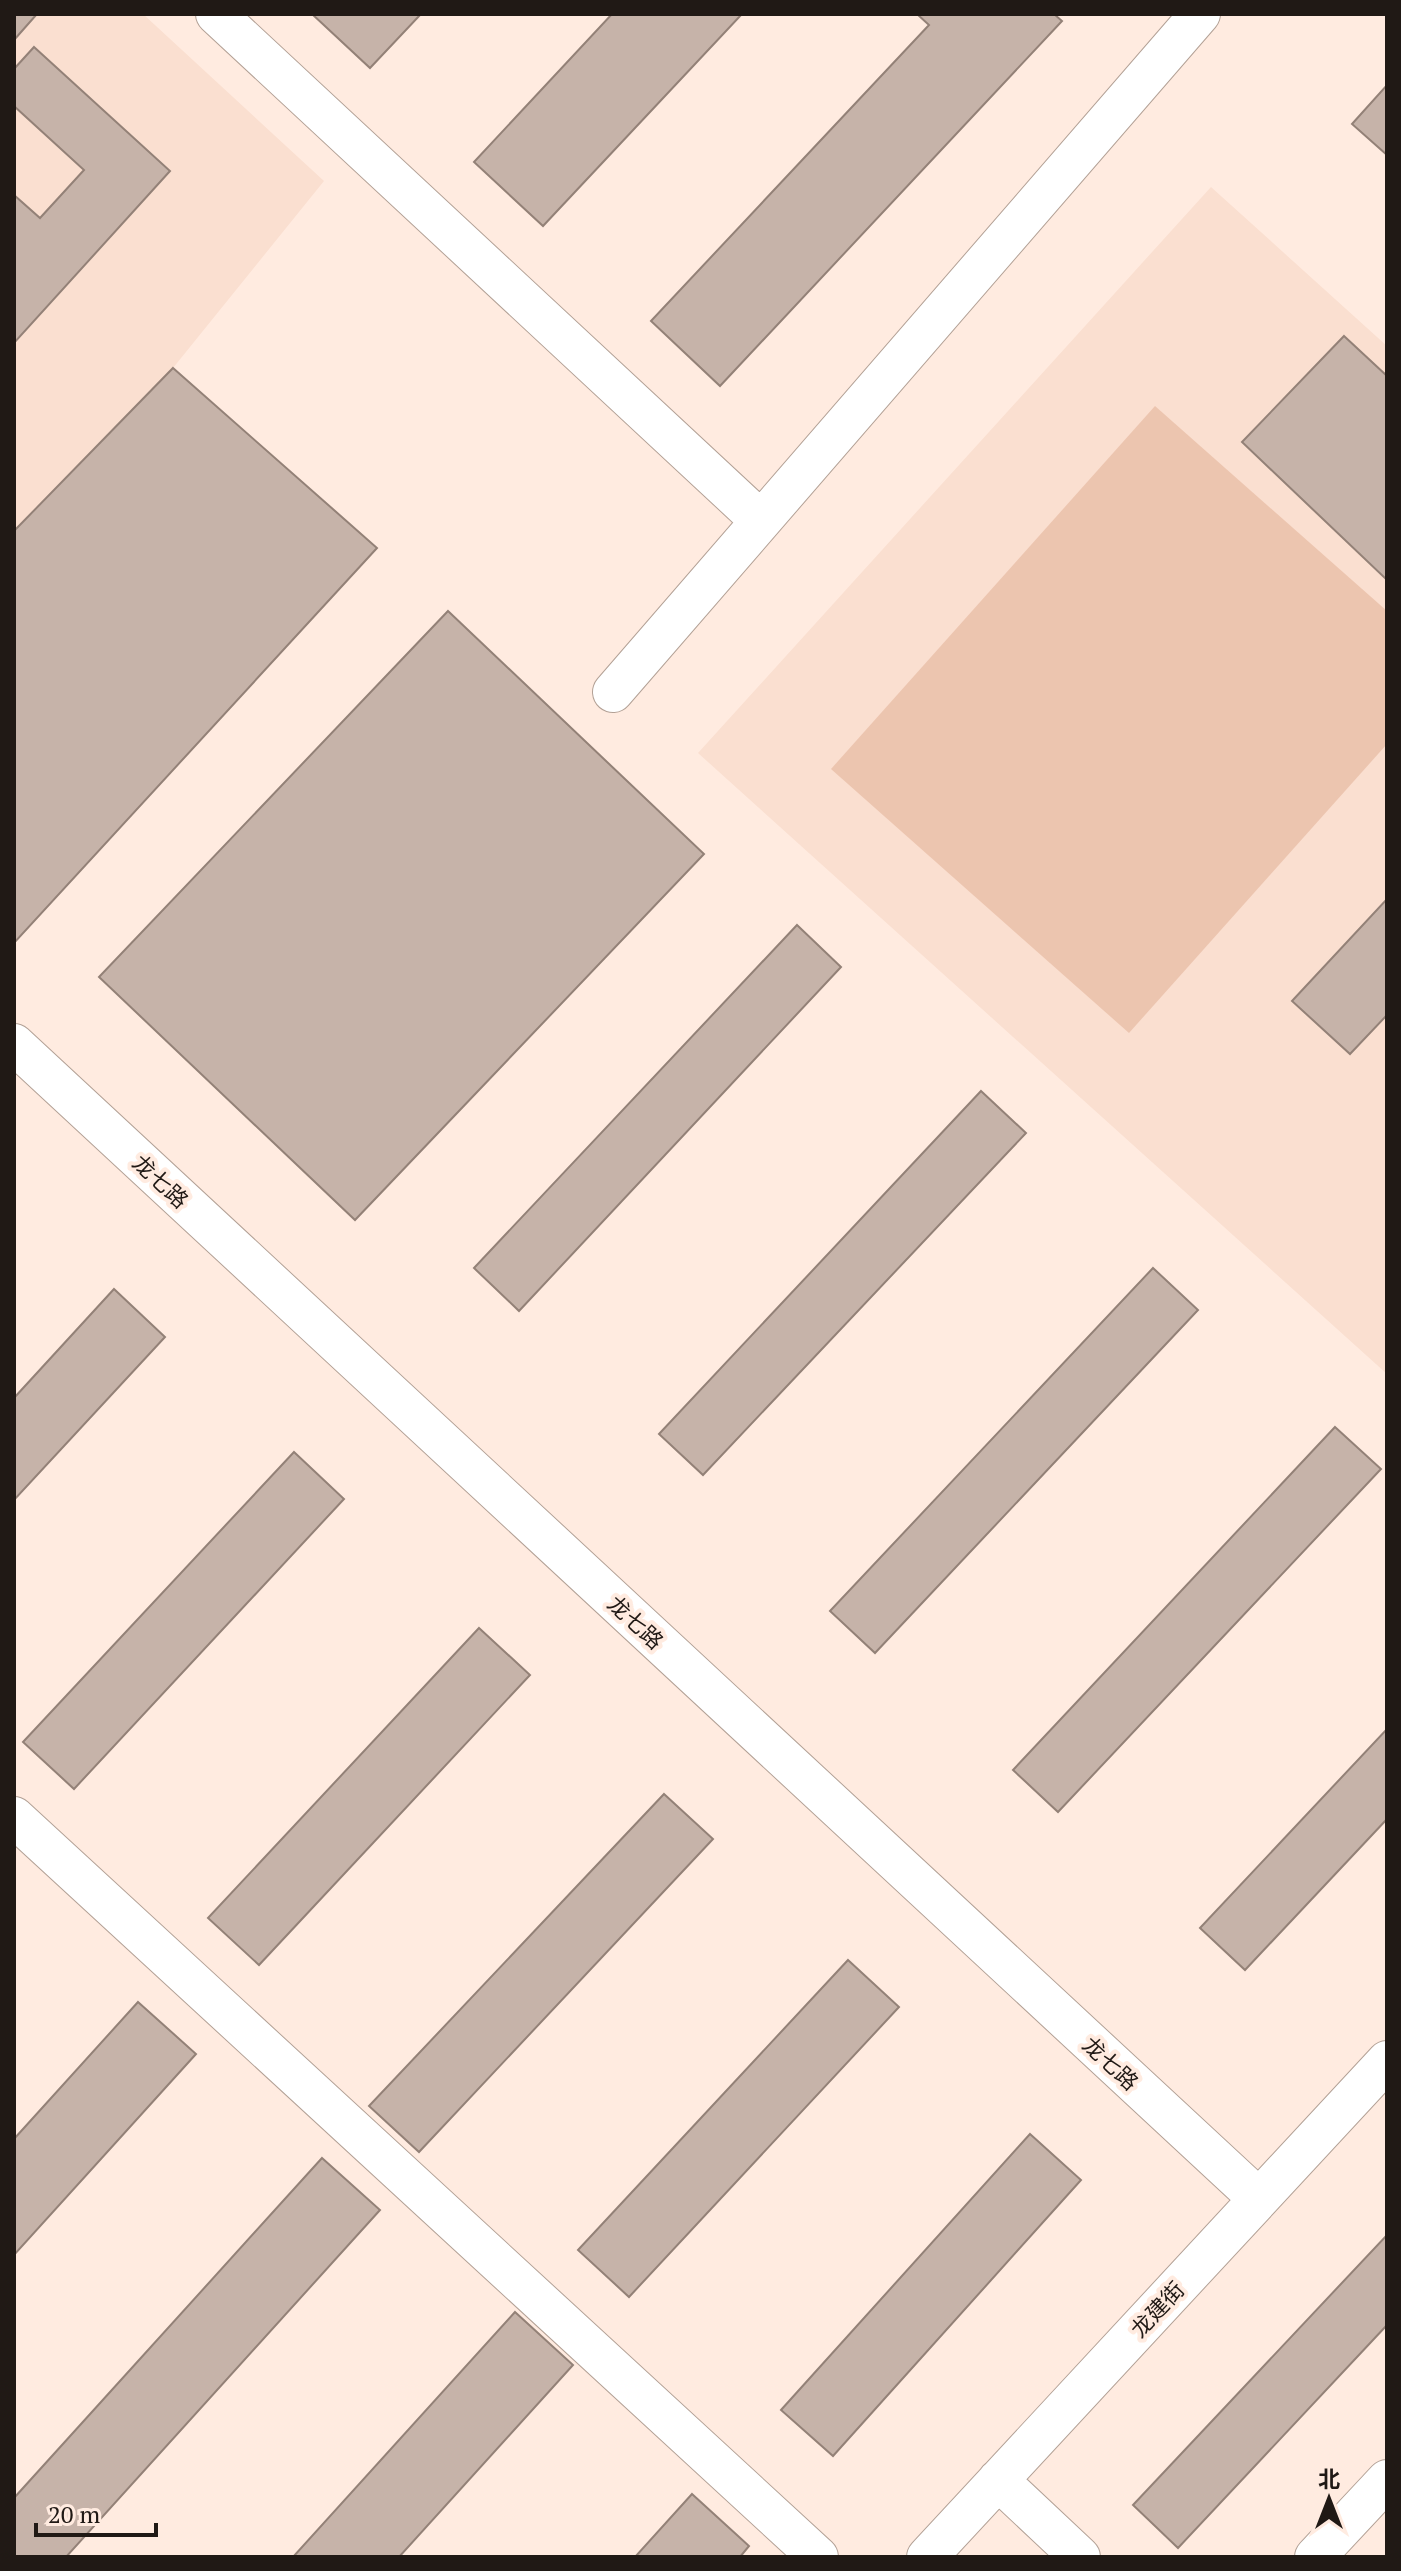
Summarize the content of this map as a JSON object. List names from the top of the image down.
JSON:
{
  "streets": {
    "street": ["龙七路", "龙建街"]
  },
  "crossings": [
    ["龙七路", "龙建街"]
  ],
  "scale_bar": "20 m",
  "north": "top"
}
